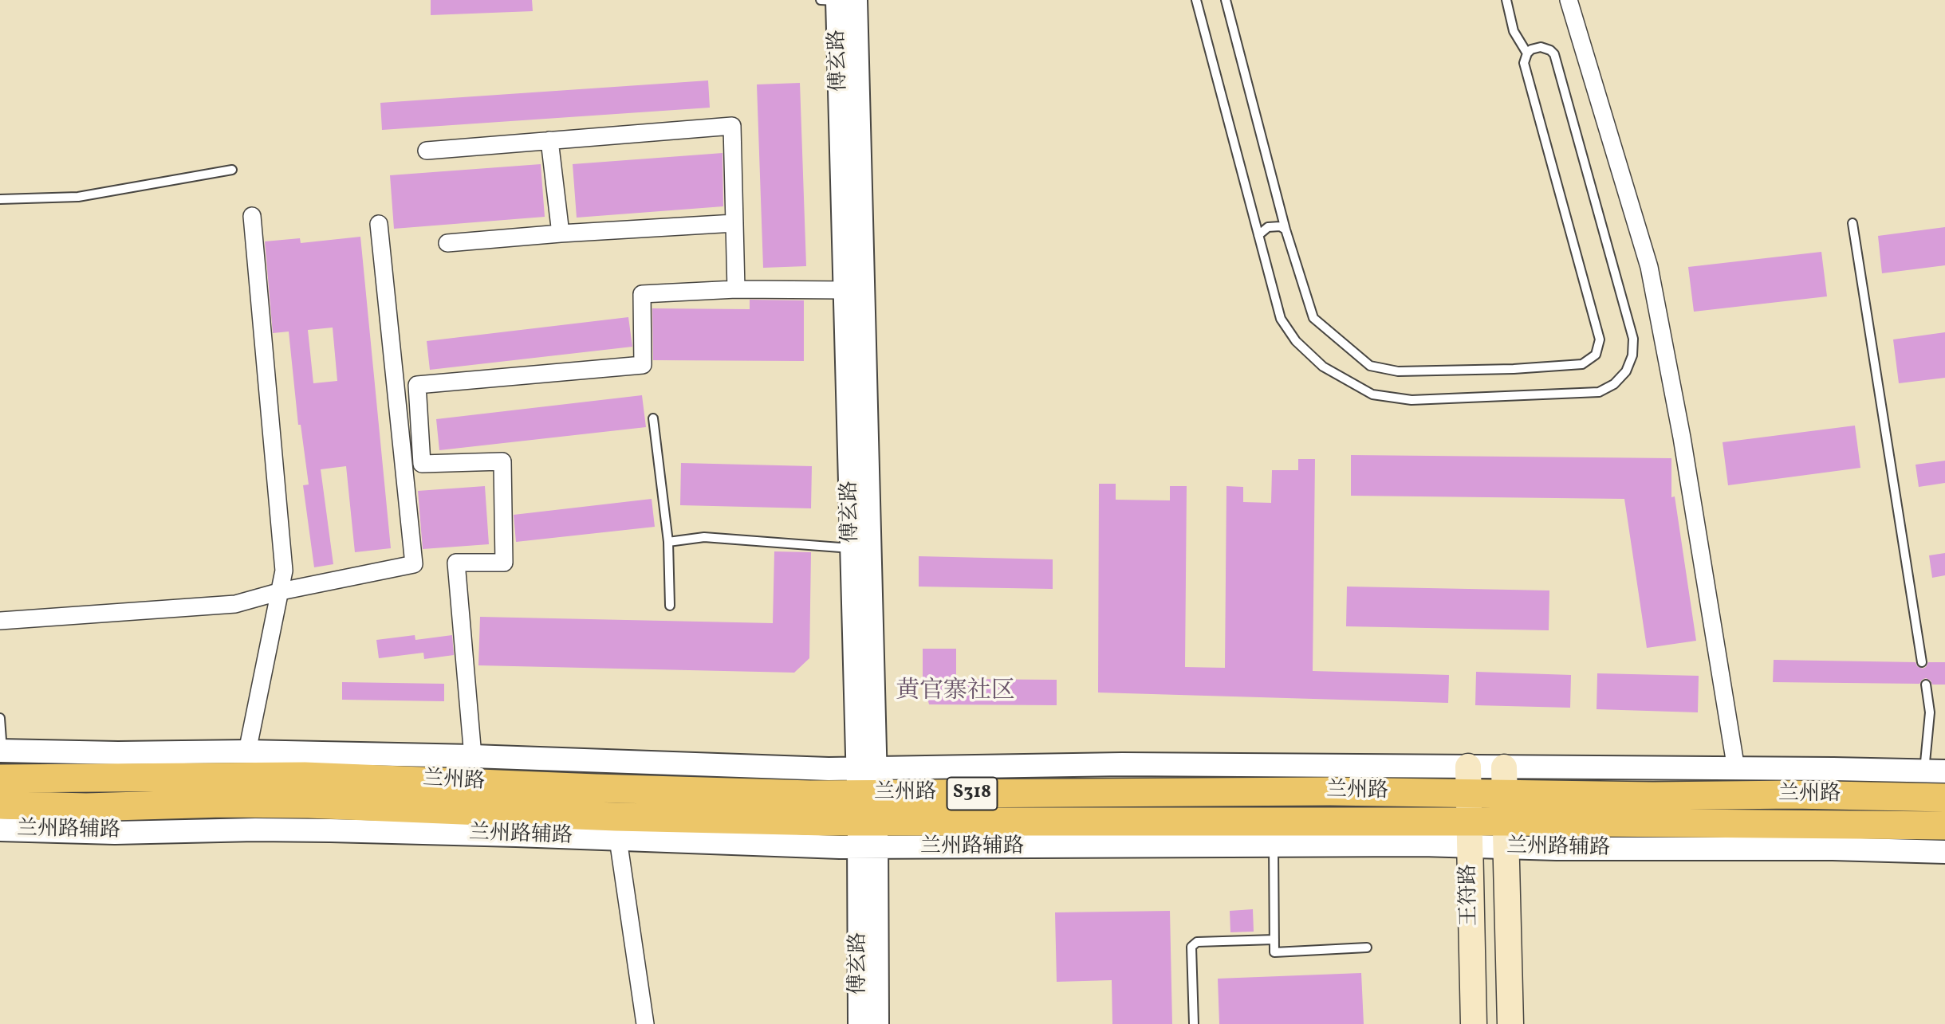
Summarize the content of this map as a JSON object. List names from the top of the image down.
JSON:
{
  "streets": {
    "main road": ["兰州路", "S318", "王符路"],
    "street": ["傅玄路", "兰州路辅路"]
  },
  "crossings": [
    ["傅玄路", "兰州路"],
    ["傅玄路", "兰州路辅路"],
    ["兰州路", "兰州路辅路"],
    ["兰州路", "王符路"],
    ["兰州路辅路", "王符路"]
  ],
  "districts": ["黄官寨社区"]
}
